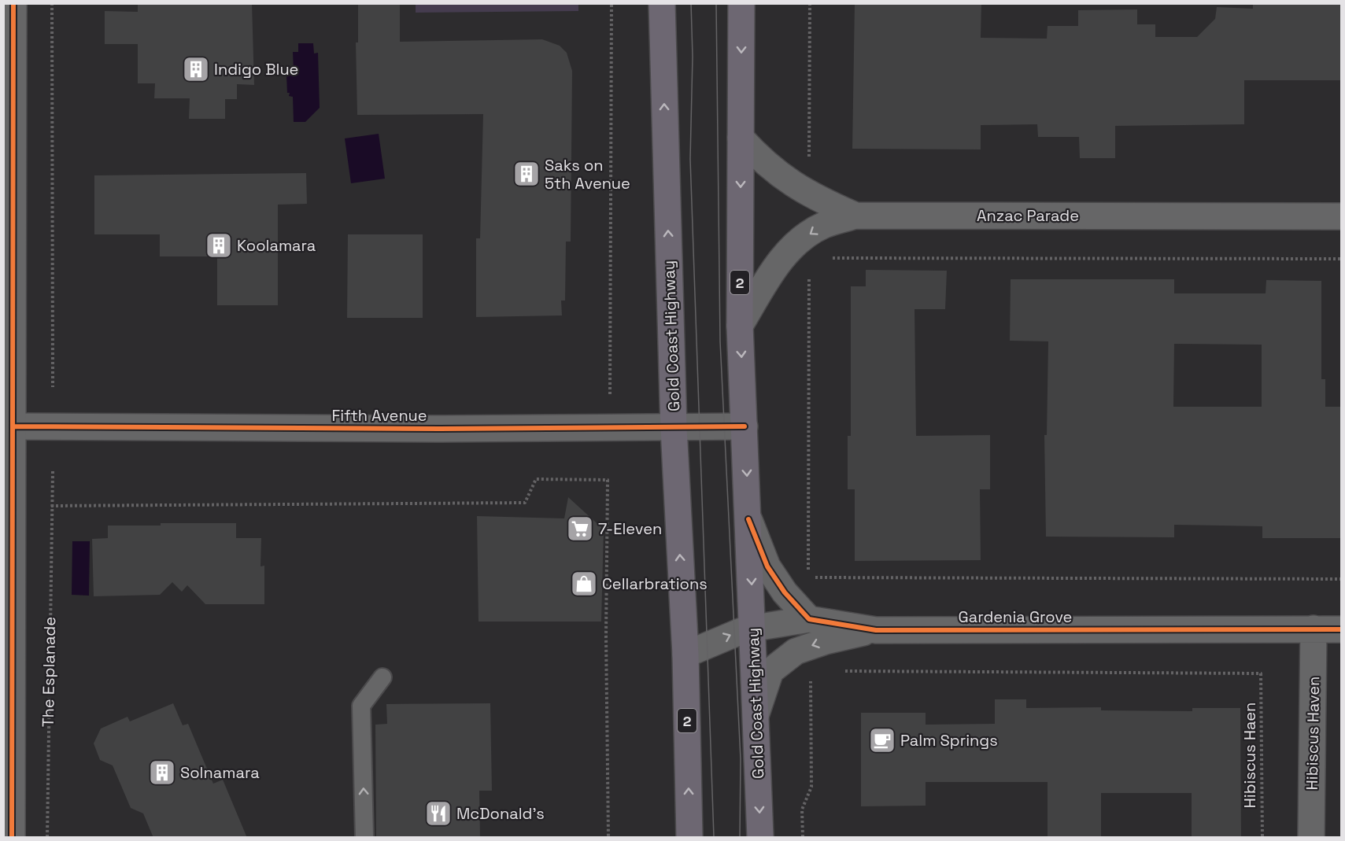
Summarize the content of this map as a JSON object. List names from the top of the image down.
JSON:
{
  "streets": {
    "highway": ["2", "Gold Coast Highway"],
    "street": [
      "Anzac Parade",
      "Fifth Avenue",
      "Gardenia Grove",
      "Hibiscus Haven"
    ],
    "path": ["The Esplanade", "Hibiscus Haen"]
  },
  "crossings": [
    ["Anzac Parade", "Gold Coast Highway"],
    ["Gold Coast Highway", "Fifth Avenue"],
    ["Gold Coast Highway", "Gardenia Grove"],
    ["Gardenia Grove", "Hibiscus Haven"]
  ],
  "places": {
    "building": [
      "Indigo Blue",
      "Saks on 5th Avenue",
      "Koolamara",
      "Solnamara"
    ],
    "supermarket": ["7-Eleven"],
    "shop": ["Cellarbrations"],
    "cafe": ["Palm Springs"],
    "restaurant": ["McDonald's"]
  }
}
